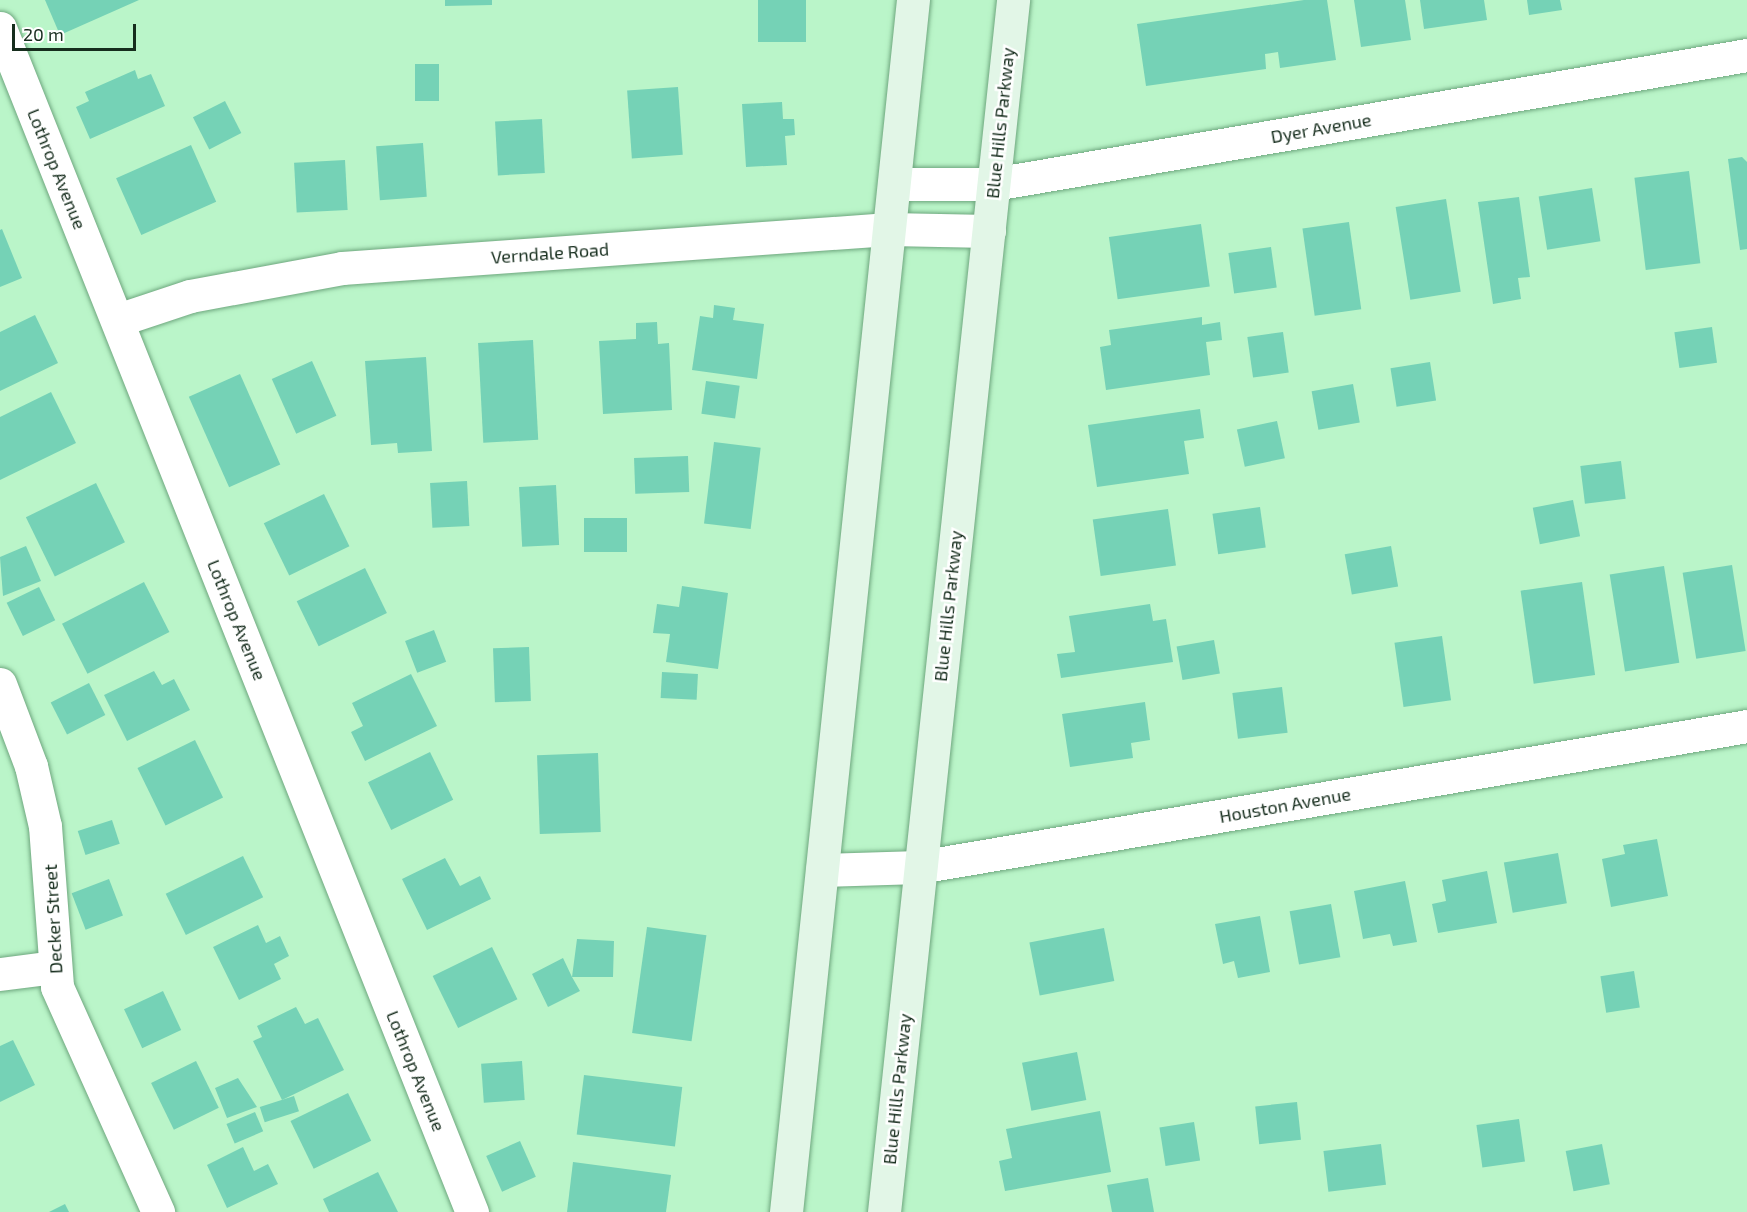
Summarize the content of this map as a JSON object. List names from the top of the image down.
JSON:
{
  "streets": {
    "main road": ["Blue Hills Parkway"],
    "street": [
      "Dyer Avenue",
      "Lothrop Avenue",
      "Verndale Road",
      "Houston Avenue",
      "Decker Street"
    ]
  },
  "crossings": [
    ["Blue Hills Parkway", "Dyer Avenue"],
    ["Blue Hills Parkway", "Verndale Road"],
    ["Blue Hills Parkway", "Houston Avenue"],
    ["Lothrop Avenue", "Verndale Road"]
  ],
  "scale_bar": "20 m"
}
